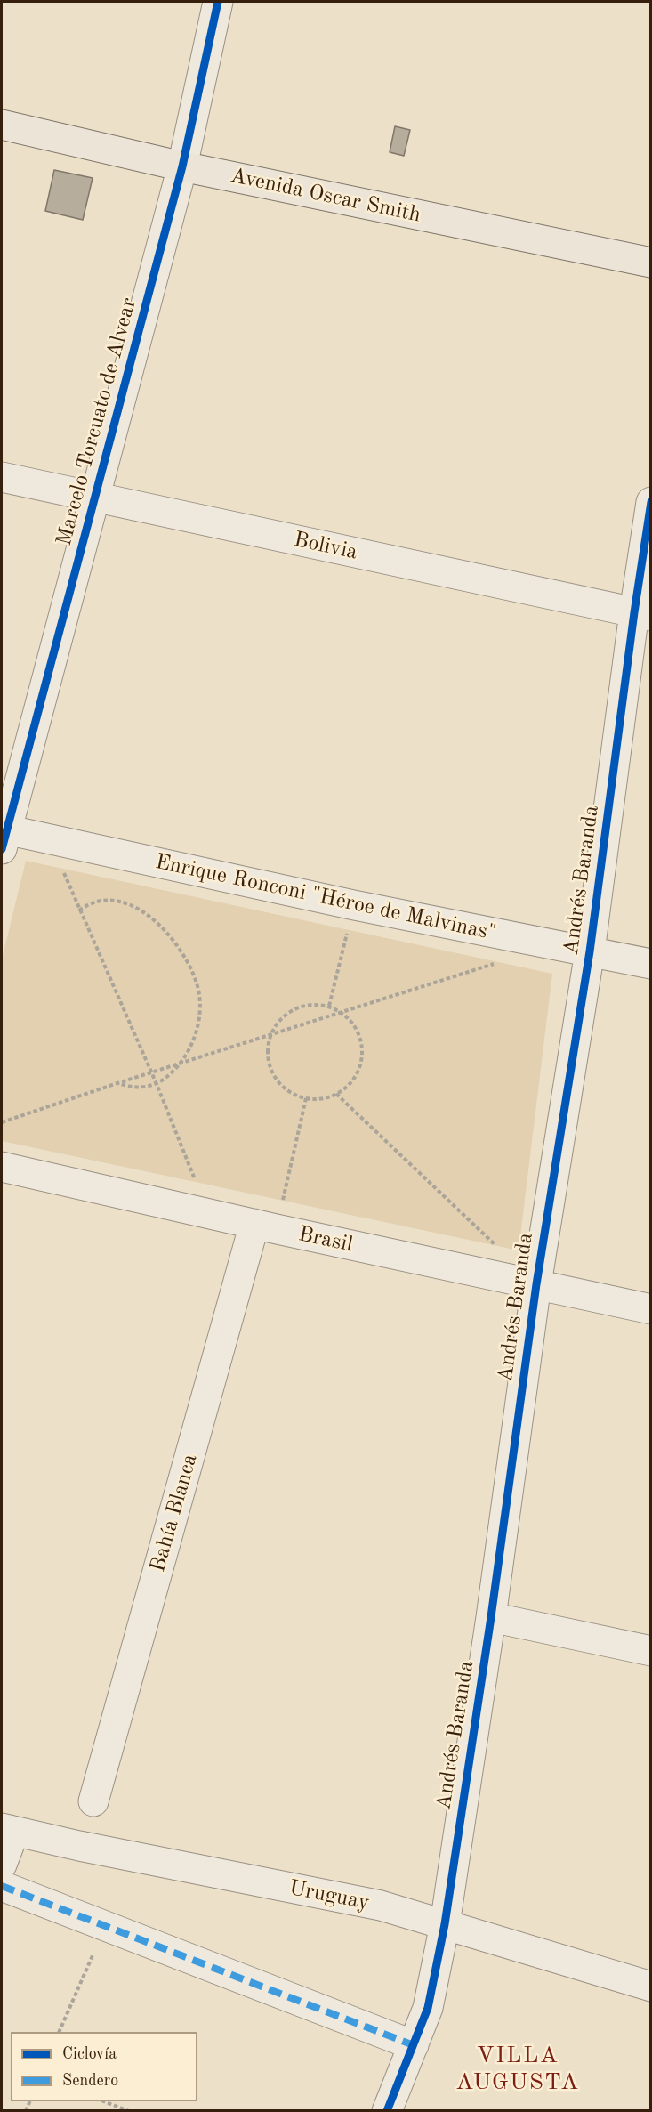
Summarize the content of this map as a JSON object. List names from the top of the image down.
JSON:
{
  "streets": {
    "main road": ["Avenida Oscar Smith"],
    "street": [
      "Marcelo Torcuato de Alvear",
      "Bolivia",
      "Andrés Baranda",
      "Enrique Ronconi \"Héroe de Malvinas\"",
      "Brasil",
      "Bahía Blanca",
      "Uruguay"
    ]
  },
  "crossings": [
    ["Avenida Oscar Smith", "Marcelo Torcuato de Alvear"],
    ["Marcelo Torcuato de Alvear", "Bolivia"],
    ["Marcelo Torcuato de Alvear", "Enrique Ronconi \"Héroe de Malvinas\""],
    ["Bolivia", "Andrés Baranda"],
    ["Andrés Baranda", "Enrique Ronconi \"Héroe de Malvinas\""],
    ["Andrés Baranda", "Brasil"],
    ["Andrés Baranda", "Uruguay"],
    ["Brasil", "Bahía Blanca"]
  ],
  "districts": ["VILLA AUGUSTA"],
  "legend": ["Ciclovía", "Sendero"]
}
